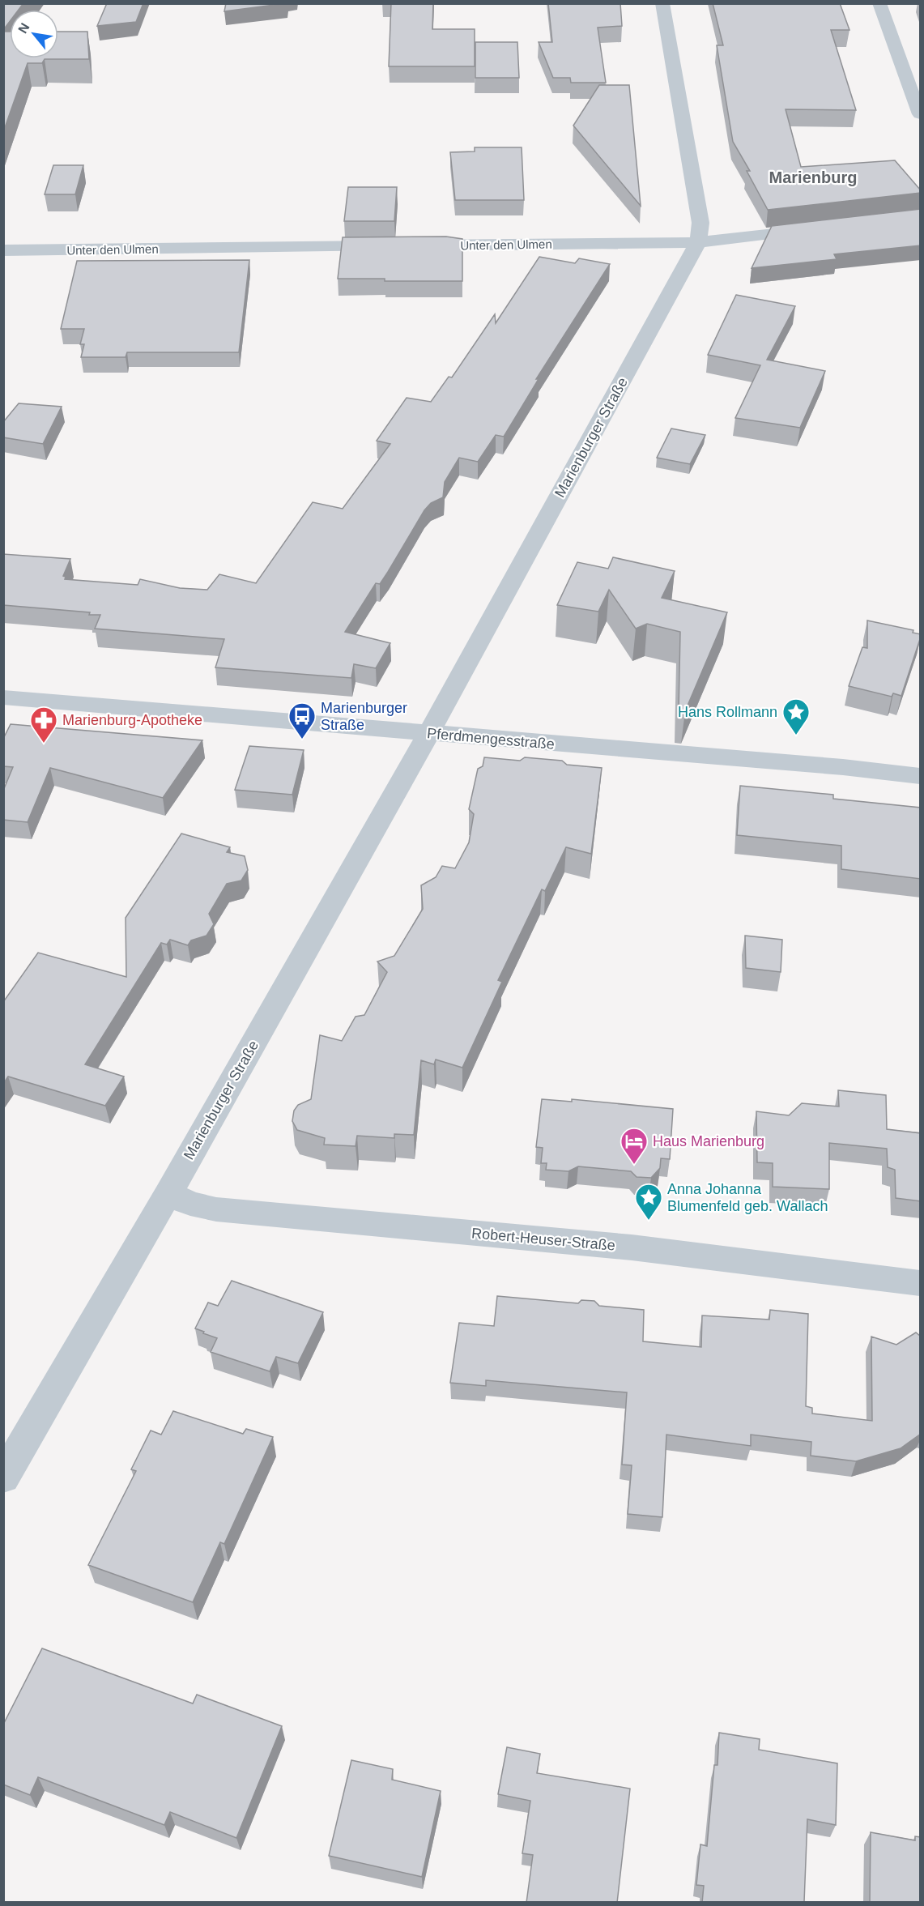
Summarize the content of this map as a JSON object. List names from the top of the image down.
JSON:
{
  "streets": {
    "street": [
      "Unter den Ulmen",
      "Marienburger Straße",
      "Pferdmengesstraße",
      "Robert-Heuser-Straße"
    ]
  },
  "crossings": [
    ["Unter den Ulmen", "Marienburger Straße"],
    ["Marienburger Straße", "Pferdmengesstraße"],
    ["Marienburger Straße", "Robert-Heuser-Straße"]
  ],
  "districts": ["Marienburg"],
  "places": {
    "place": ["Hans Rollmann", "Anna Johanna Blumenfeld geb. Wallach"],
    "bus stop": ["Marienburger Straße"],
    "pharmacy": ["Marienburg-Apotheke"],
    "hotel": ["Haus Marienburg"]
  },
  "north": "top left"
}
